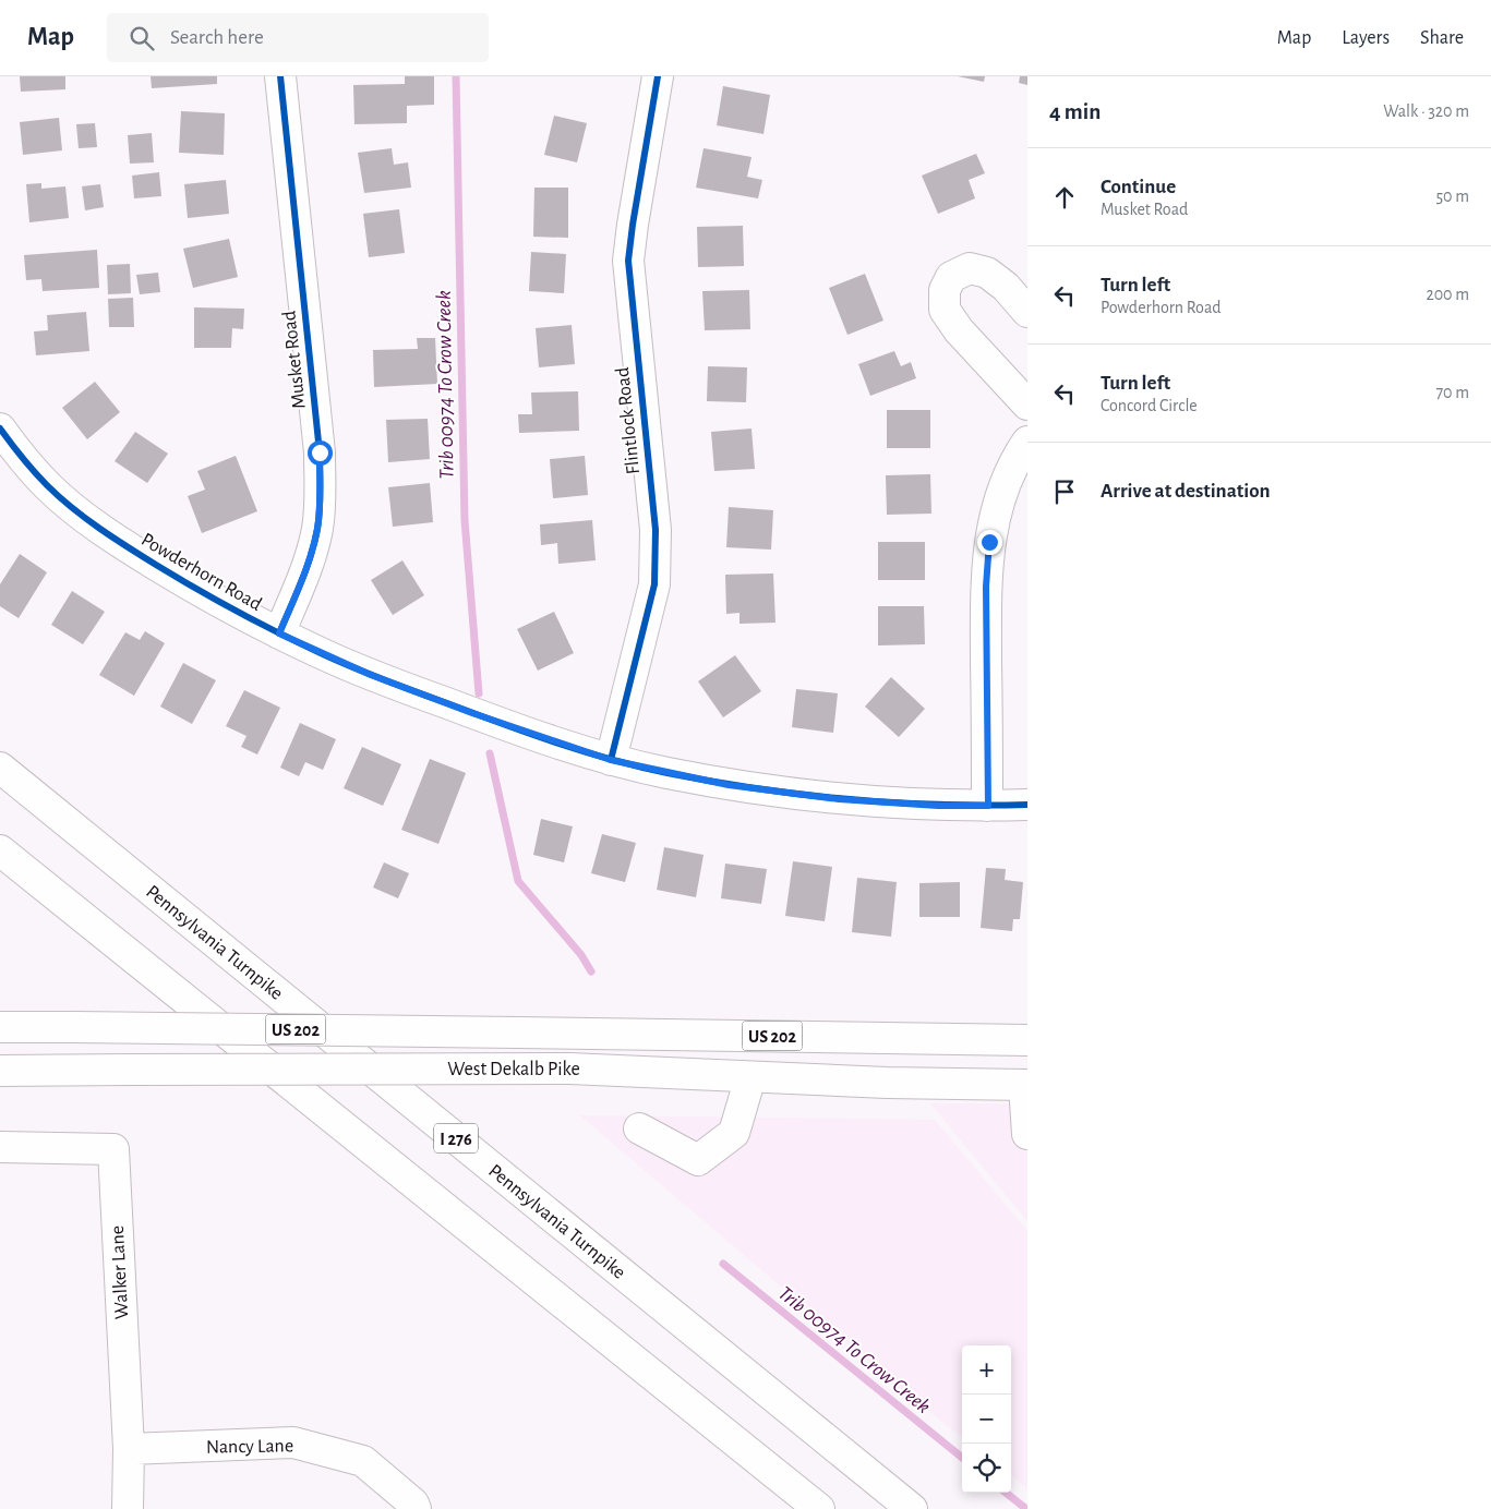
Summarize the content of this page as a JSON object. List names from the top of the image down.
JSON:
{
  "streets": {
    "main road": [
      "Musket Road",
      "Flintlock Road",
      "Powderhorn Road",
      "Pennsylvania Turnpike",
      "US 202",
      "West Dekalb Pike",
      "I 276",
      "Walker Lane",
      "Nancy Lane"
    ]
  },
  "crossings": [
    ["Musket Road", "Powderhorn Road"],
    ["Flintlock Road", "Powderhorn Road"],
    ["Walker Lane", "Nancy Lane"]
  ],
  "water": ["Trib 00974 To Crow Creek"],
  "page": {
    "header": "Map",
    "search": "Search here",
    "nav": ["Map", "Layers", "Share"],
    "heading": ["4 min", "Walk · 320 m"],
    "list": [
      ["Continue", "Musket Road", "50 m"],
      ["Turn left", "Powderhorn Road", "200 m"],
      ["Turn left", "Concord Circle", "70 m"],
      "Arrive at destination"
    ],
    "map_buttons": ["+", "−"]
  }
}
